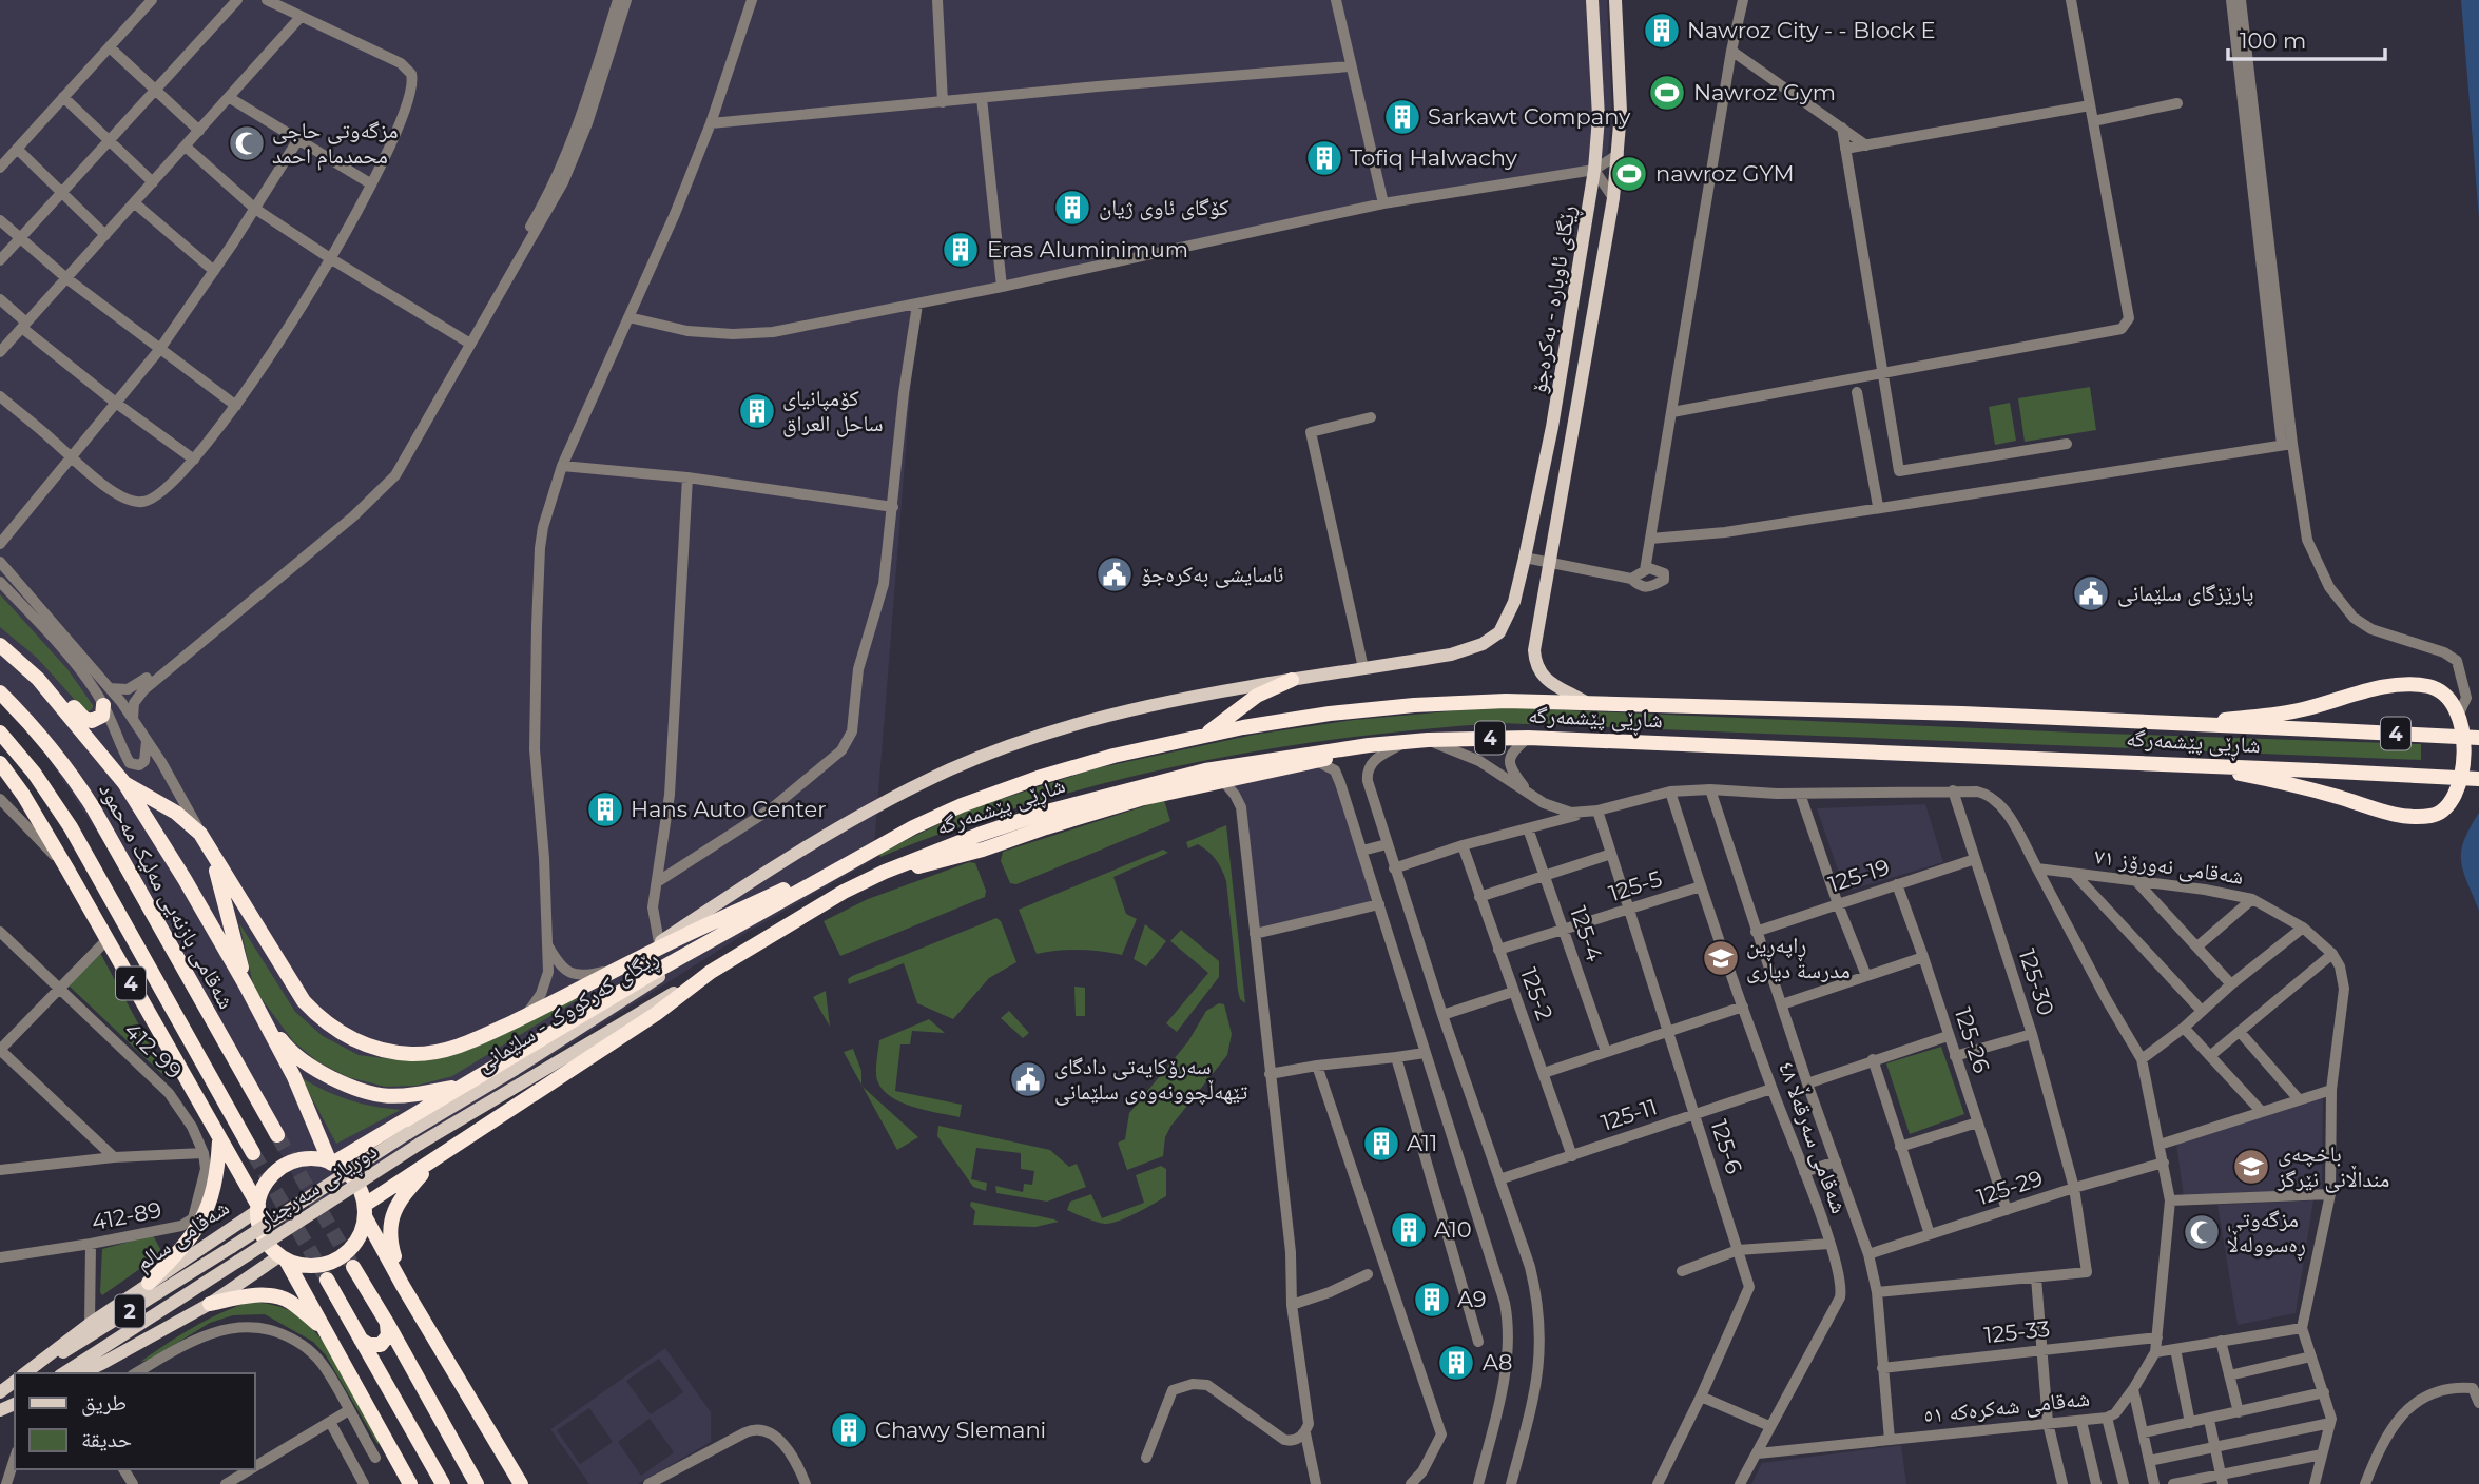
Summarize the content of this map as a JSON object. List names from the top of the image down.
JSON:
{
  "streets": {
    "highway": ["شاڕێی پێشمەرگە", "4", "شەقامی بازنەیی مەلیک مەحمود"],
    "main road": [
      "ڕێگای ئاوبارە - بەکرەجۆ",
      "ڕێگای کەرکووک - سلێمانی",
      "دوڕیانی سەرچنار",
      "شەقامی سالم",
      "2"
    ],
    "street": [
      "شەقامی نەورۆز ٧١",
      "125-19",
      "125-5",
      "125-4",
      "125-30",
      "125-2",
      "125-26",
      "412-99",
      "125-11",
      "شەقامی سەرقەڵا ٤٨",
      "125-6",
      "125-29",
      "412-89",
      "125-33",
      "شەقامی شەکرەکە ٥١"
    ]
  },
  "crossings": [
    ["شاڕێی پێشمەرگە", "4"],
    ["شاڕێی پێشمەرگە", "ڕێگای کەرکووک - سلێمانی"],
    ["شاڕێی پێشمەرگە", "دوڕیانی سەرچنار"],
    ["شاڕێی پێشمەرگە", "شەقامی سالم"],
    ["4", "دوڕیانی سەرچنار"],
    ["4", "شەقامی سالم"],
    ["شەقامی نەورۆز ٧١", "شەقامی شەکرەکە ٥١"],
    ["125-19", "125-30"],
    ["125-19", "125-26"],
    ["125-5", "125-4"],
    ["125-5", "125-2"],
    ["125-5", "شەقامی سەرقەڵا ٤٨"],
    ["125-5", "125-6"],
    ["125-30", "125-29"],
    ["125-2", "125-11"],
    ["ڕێگای کەرکووک - سلێمانی", "دوڕیانی سەرچنار"],
    ["125-26", "125-29"],
    ["412-99", "412-89"],
    ["125-11", "شەقامی سەرقەڵا ٤٨"],
    ["125-11", "125-6"],
    ["شەقامی سەرقەڵا ٤٨", "شەقامی شەکرەکە ٥١"],
    ["دوڕیانی سەرچنار", "شەقامی سالم"],
    ["125-29", "شەقامی شەکرەکە ٥١"],
    ["125-33", "شەقامی شەکرەکە ٥١"]
  ],
  "places": {
    "building": [
      "Nawroz City - - Block E",
      "Sarkawt Company",
      "Tofiq Halwachy",
      "کۆگای ئاوی ژیان",
      "Eras Aluminimum",
      "کۆمپانیای ساحل العراق",
      "Hans Auto Center",
      "A11",
      "A10",
      "A9",
      "A8",
      "Chawy Slemani"
    ],
    "sports": ["Nawroz Gym", "nawroz GYM"],
    "mosque": ["مزگەوتی حاجی محمدمام احمد", "مزگەوتی ڕەسوولەڵا"],
    "public building": ["ئاسایشی بەکرەجۆ", "پارێزگای سلێمانی", "سەرۆکایەتی دادگای تێهەڵچوونەوەی سلێمانی"],
    "school or university": ["ڕاپەڕین مدرسة ديارى", "باخچەی منداڵانی نێرگز"]
  },
  "legend": ["طريق", "حديقة"],
  "scale_bar": "100 m"
}
